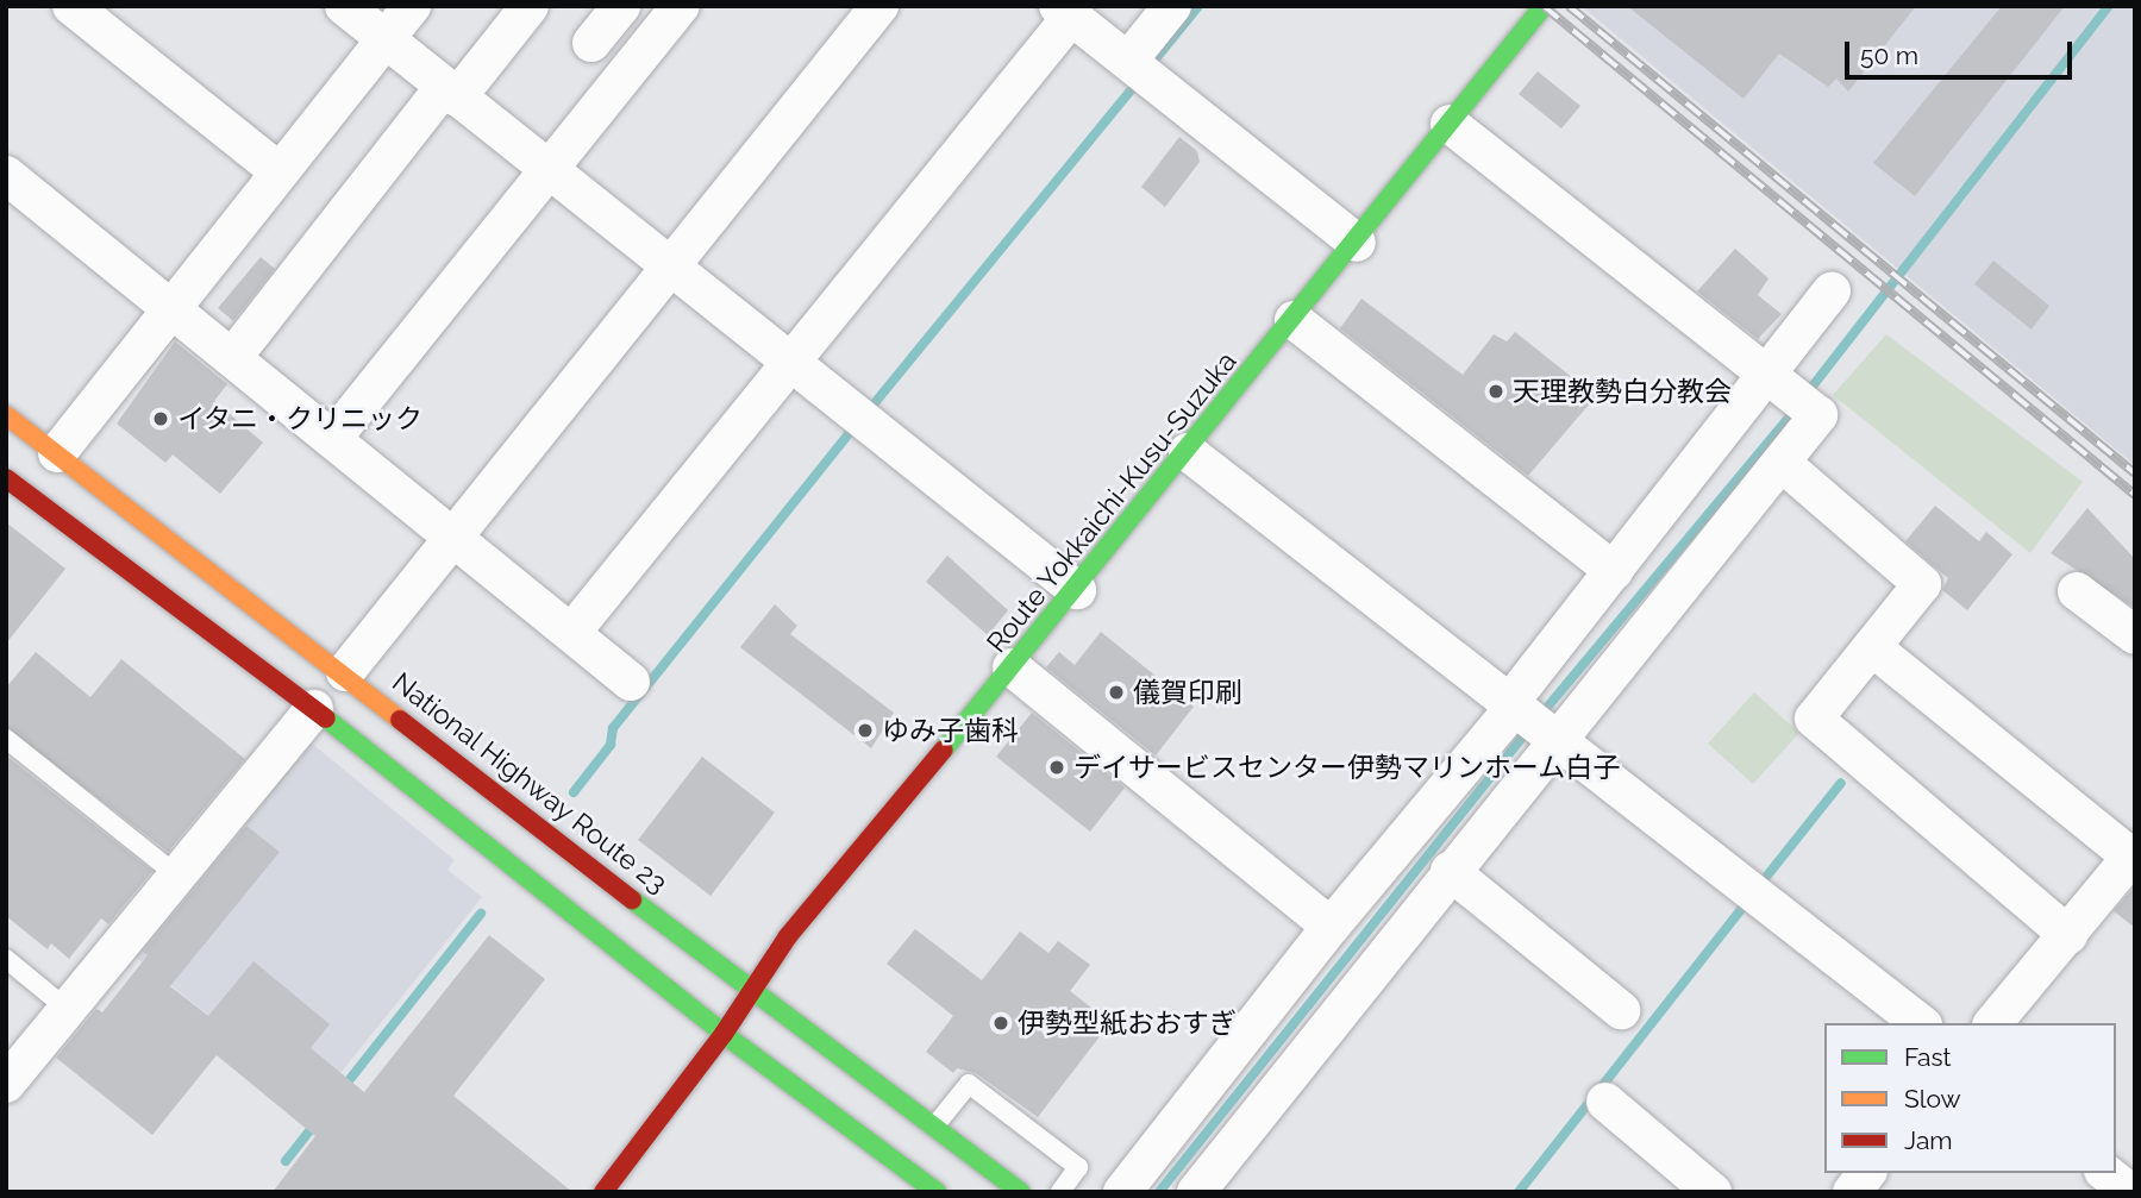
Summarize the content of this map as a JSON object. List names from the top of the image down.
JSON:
{
  "streets": {
    "main road": ["Route Yokkaichi-Kusu-Suzuka", "National Highway Route 23"]
  },
  "crossings": [
    ["Route Yokkaichi-Kusu-Suzuka", "National Highway Route 23"]
  ],
  "places": [
    "天理教勢白分教会",
    "イタニ・クリニック",
    "儀賀印刷",
    "ゆみ子歯科",
    "デイサービスセンター伊勢マリンホーム白子",
    "伊勢型紙おおすぎ"
  ],
  "legend": ["Fast", "Slow", "Jam"],
  "scale_bar": "50 m"
}
